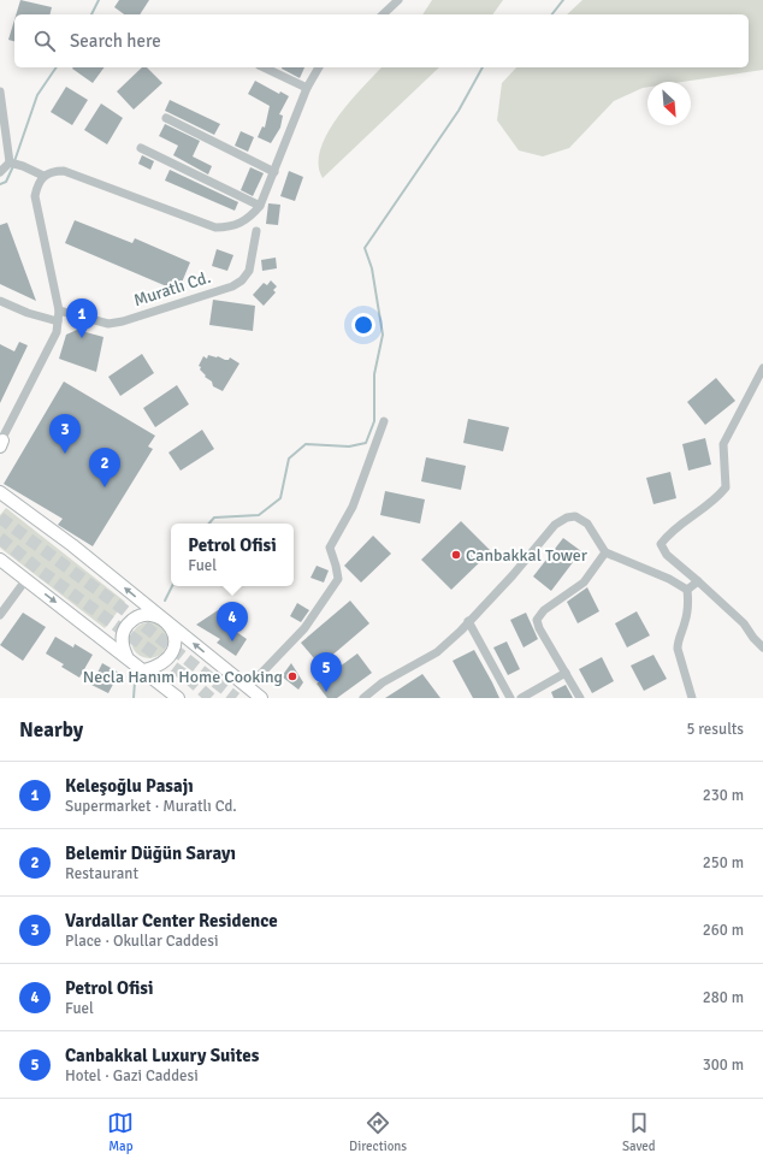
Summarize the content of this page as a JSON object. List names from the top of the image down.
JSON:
{
  "streets": {
    "street": ["Muratlı Cd."]
  },
  "places": ["Canbakkal Tower", "Necla Hanım Home Cooking"],
  "north": "bottom right",
  "page": {
    "search": "Search here",
    "pins": [
      "1",
      "3",
      "2",
      "4",
      "5"
    ],
    "popup": ["Petrol Ofisi", "Fuel"],
    "heading": ["Nearby", "5 results"],
    "list": [
      {
        "mark": "1",
        "name": "Keleşoğlu Pasajı",
        "note": "Supermarket · Muratlı Cd.",
        "value": "230 m"
      },
      {
        "mark": "2",
        "name": "Belemir Düğün Sarayı",
        "note": "Restaurant",
        "value": "250 m"
      },
      {
        "mark": "3",
        "name": "Vardallar Center Residence",
        "note": "Place · Okullar Caddesi",
        "value": "260 m"
      },
      {
        "mark": "4",
        "name": "Petrol Ofisi",
        "note": "Fuel",
        "value": "280 m"
      },
      {
        "mark": "5",
        "name": "Canbakkal Luxury Suites",
        "note": "Hotel · Gazi Caddesi",
        "value": "300 m"
      }
    ],
    "nav": ["Map", "Directions", "Saved"]
  }
}
